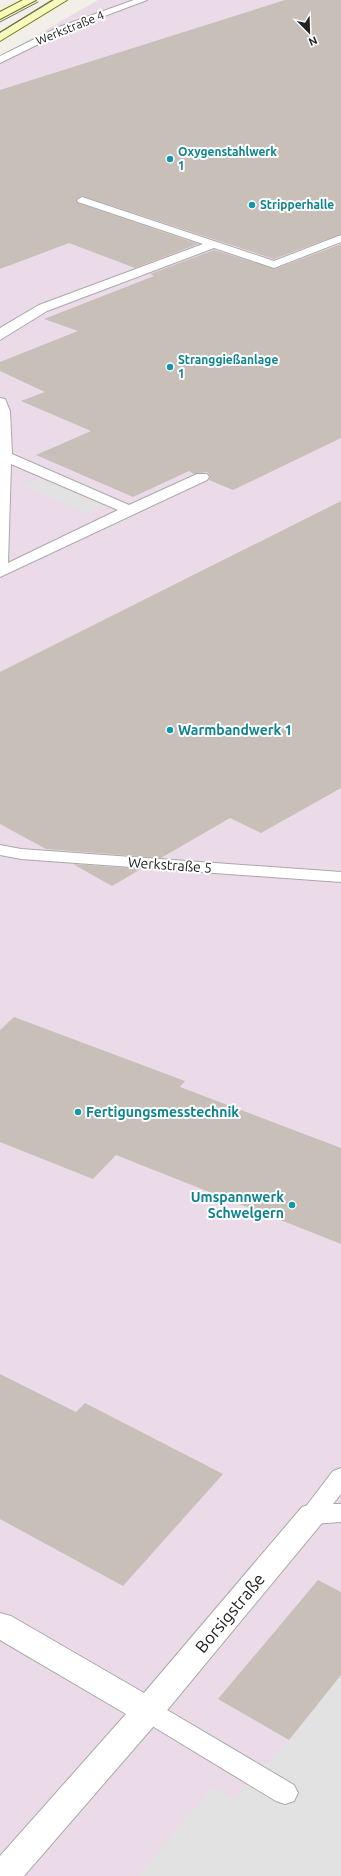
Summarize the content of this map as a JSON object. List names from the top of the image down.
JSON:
{
  "streets": {
    "street": ["Borsigstraße"],
    "lane": ["Werkstraße 4", "Werkstraße 5"]
  },
  "places": [
    "Oxygenstahlwerk 1",
    "Stripperhalle",
    "Stranggießanlage 1",
    "Warmbandwerk 1",
    "Fertigungsmesstechnik",
    "Umspannwerk Schwelgern"
  ],
  "north": "bottom right"
}
